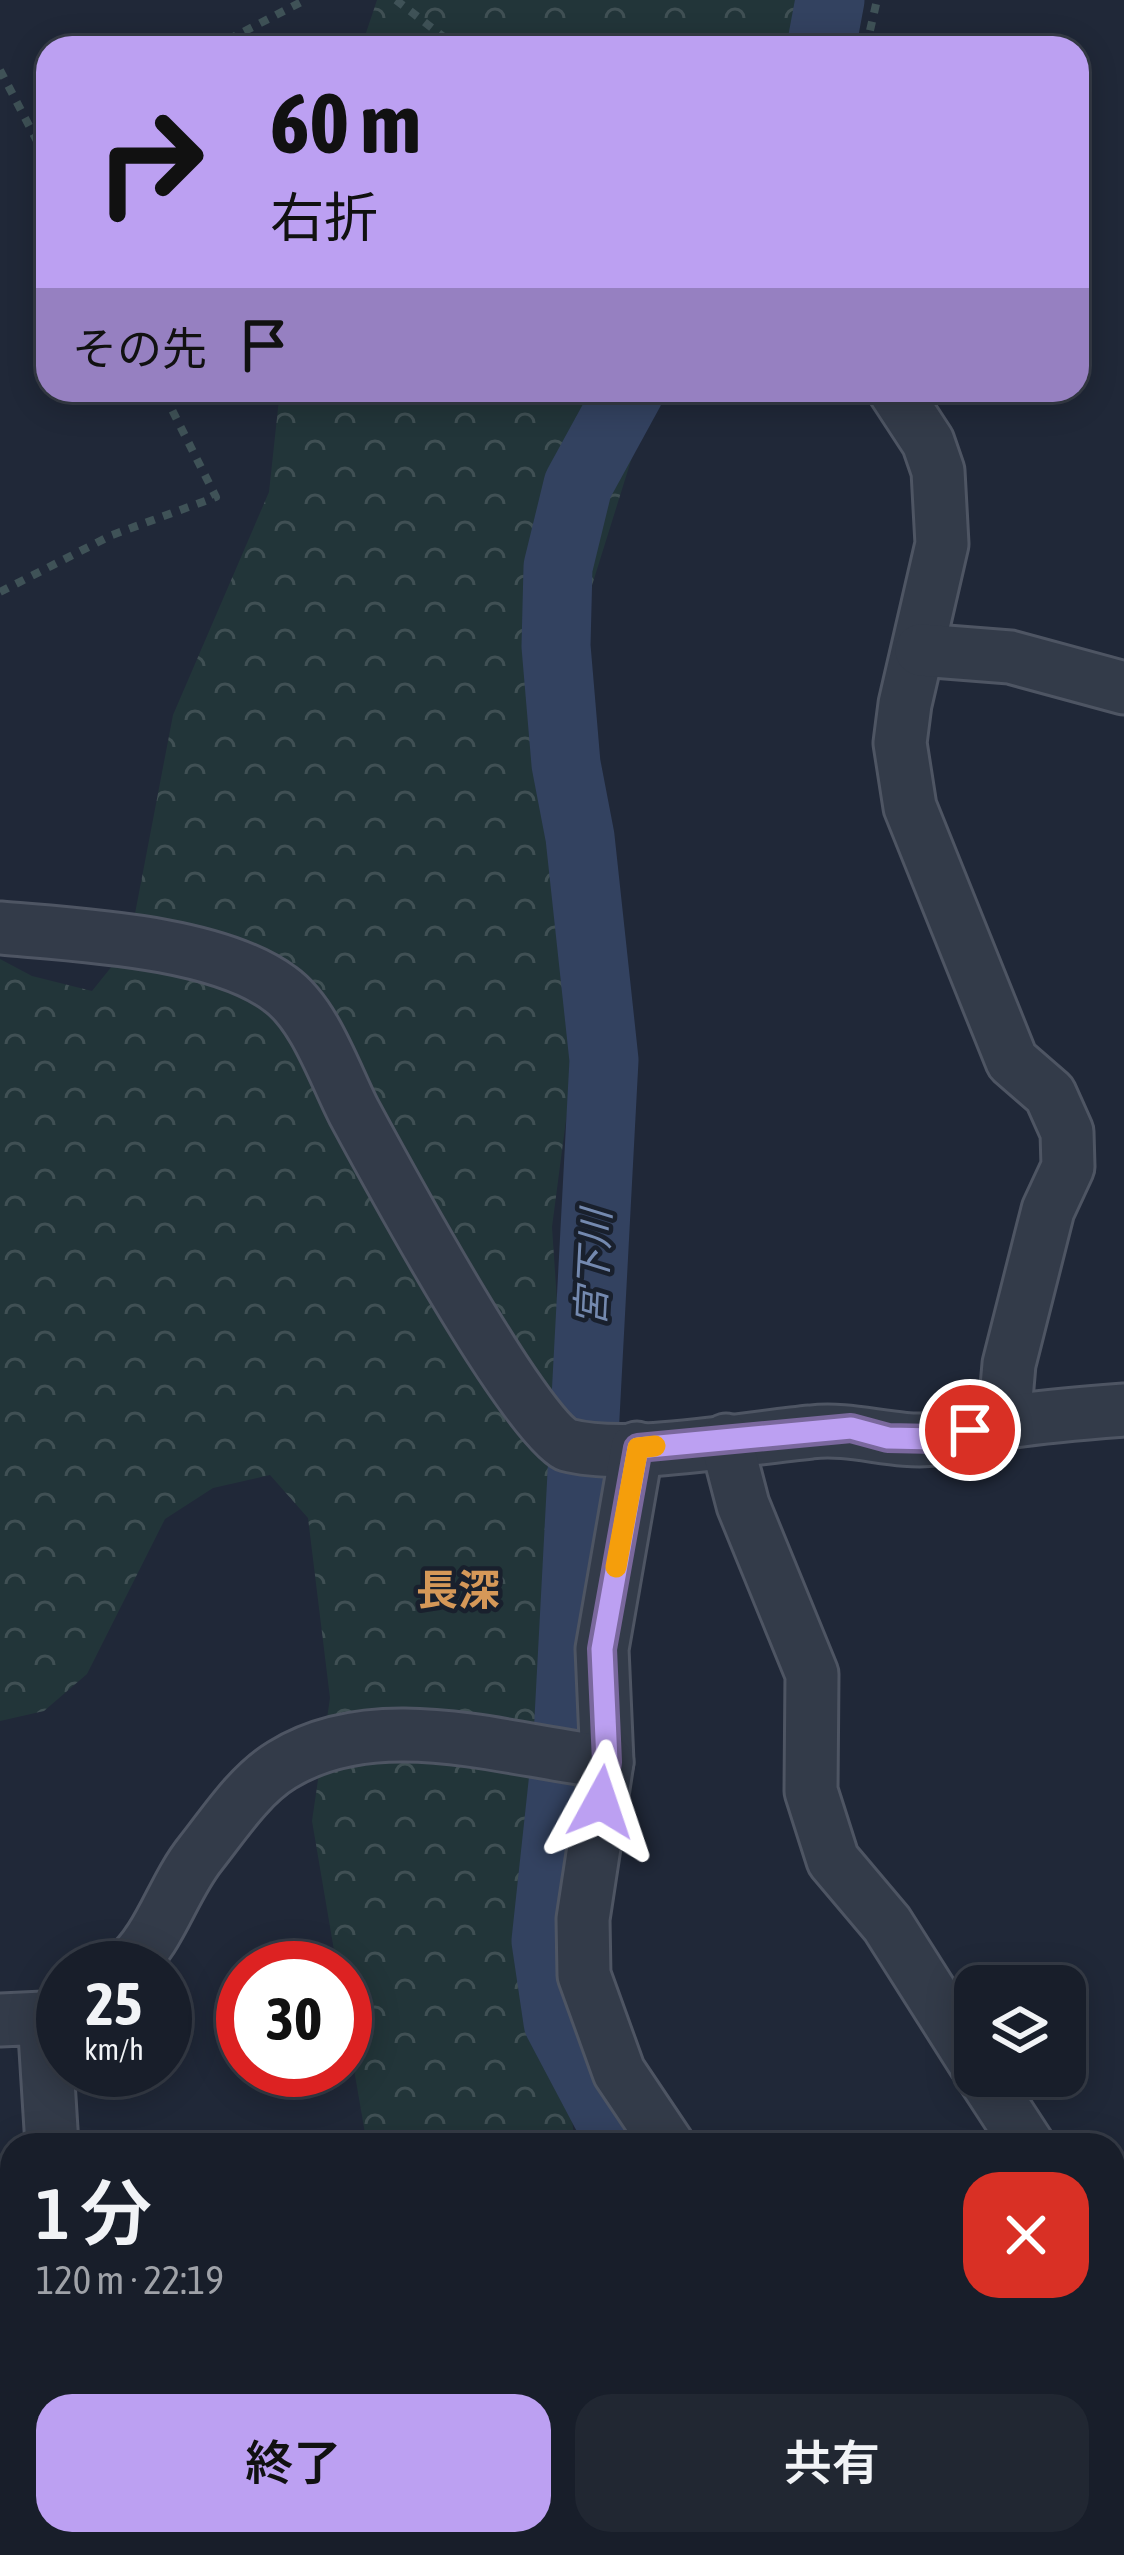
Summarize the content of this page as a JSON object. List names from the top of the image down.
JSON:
{
  "districts": ["長深"],
  "water": ["宮下川"],
  "page": {
    "turn": ["60 m", "右折"],
    "then": "その先",
    "speed": "25 km/h",
    "limit": "30",
    "heading": ["1 分", "120 m · 22:19"],
    "buttons": ["終了", "共有"]
  }
}
